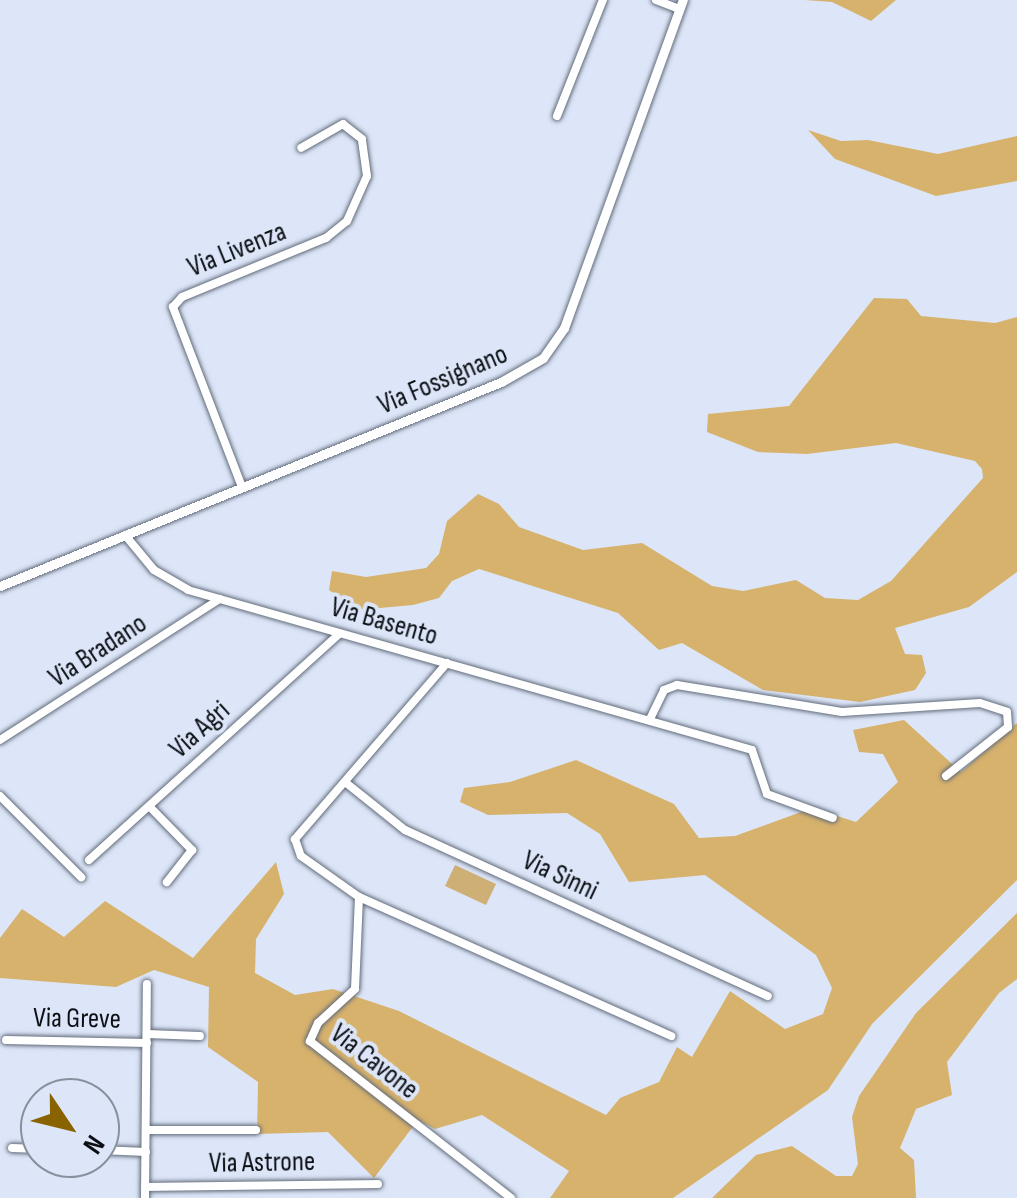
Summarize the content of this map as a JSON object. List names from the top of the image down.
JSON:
{
  "streets": {
    "street": [
      "Via Livenza",
      "Via Fossignano",
      "Via Basento",
      "Via Bradano",
      "Via Agri",
      "Via Sinni",
      "Via Greve",
      "Via Cavone",
      "Via Astrone"
    ]
  },
  "crossings": [
    ["Via Livenza", "Via Fossignano"],
    ["Via Fossignano", "Via Basento"],
    ["Via Basento", "Via Bradano"],
    ["Via Basento", "Via Agri"]
  ],
  "north": "bottom right"
}
